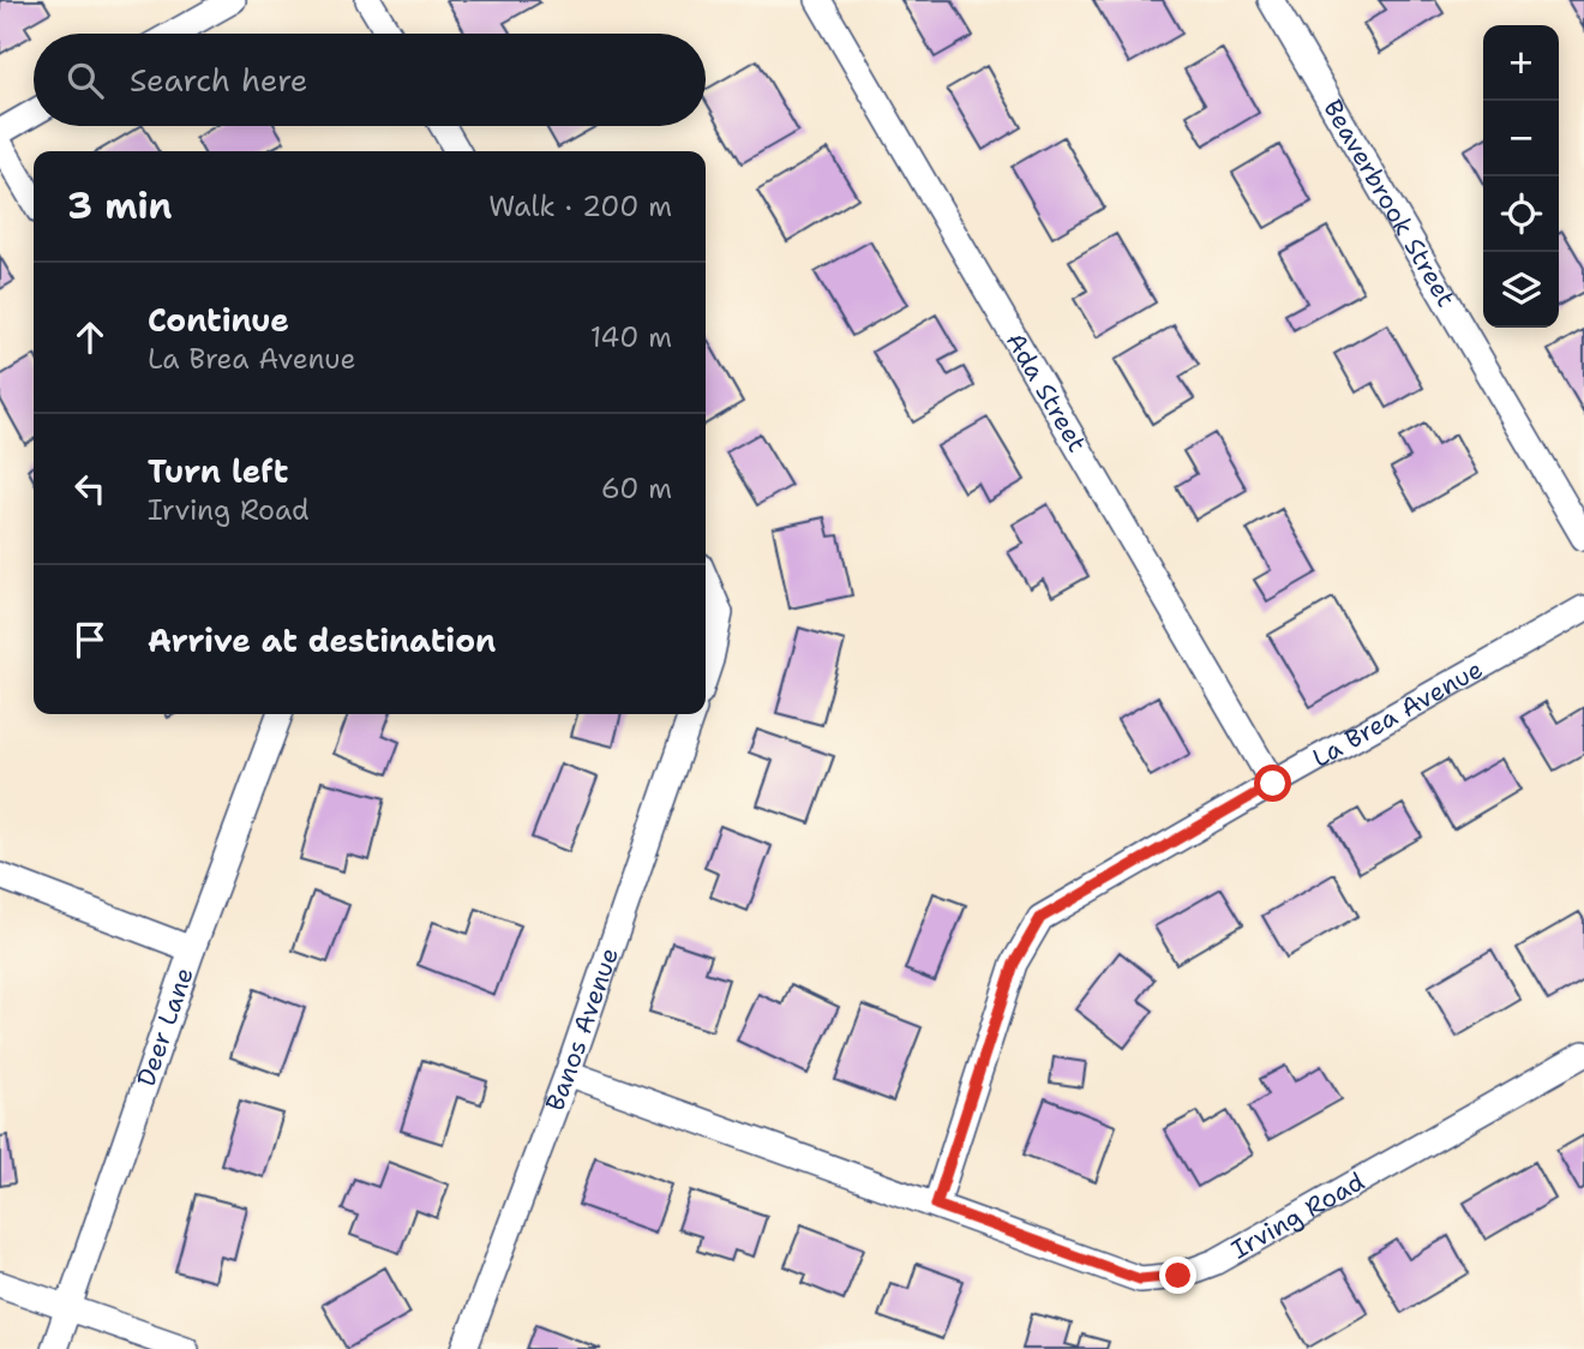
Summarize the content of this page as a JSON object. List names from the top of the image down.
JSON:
{
  "streets": {
    "street": [
      "Beaverbrook Street",
      "Ada Street",
      "La Brea Avenue",
      "Deer Lane",
      "Banos Avenue",
      "Irving Road"
    ]
  },
  "crossings": [
    ["Ada Street", "La Brea Avenue"],
    ["La Brea Avenue", "Irving Road"],
    ["Banos Avenue", "Irving Road"]
  ],
  "page": {
    "map_buttons": ["+", "−"],
    "search": "Search here",
    "heading": ["3 min", "Walk · 200 m"],
    "list": [
      ["Continue", "La Brea Avenue", "140 m"],
      ["Turn left", "Irving Road", "60 m"],
      "Arrive at destination"
    ]
  }
}
